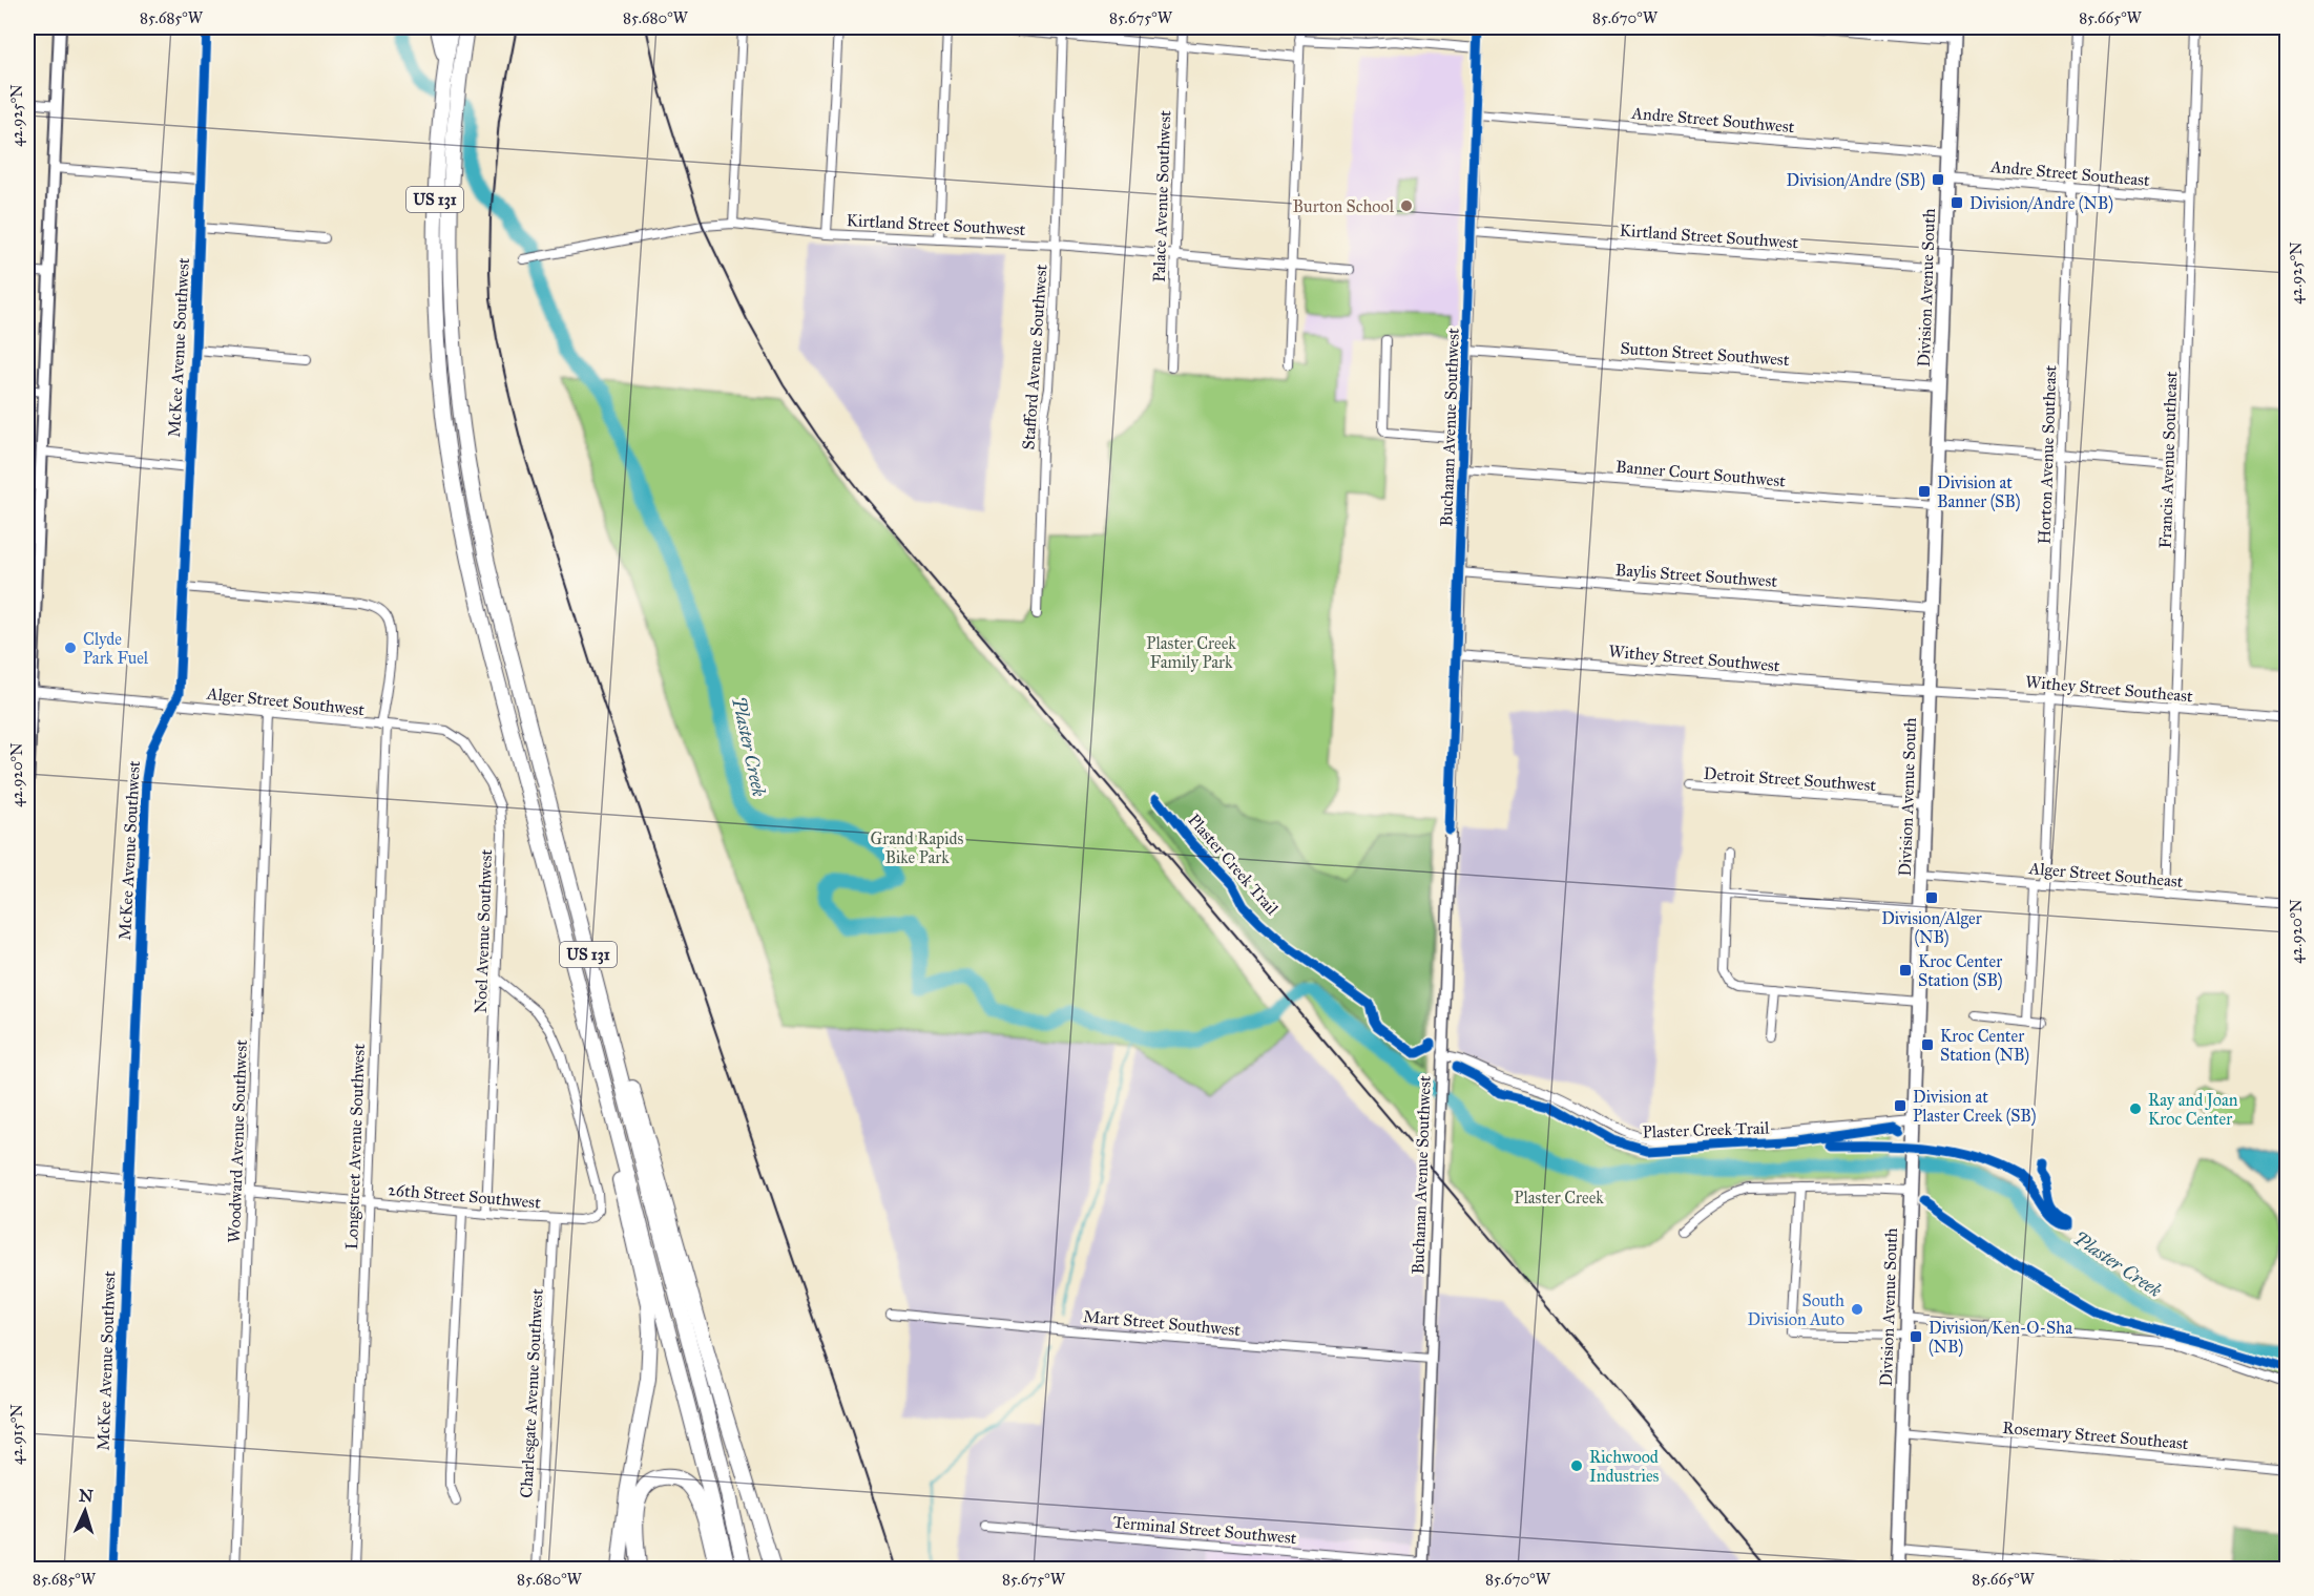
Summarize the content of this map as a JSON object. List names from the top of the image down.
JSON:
{
  "streets": {
    "highway": ["US 131"],
    "main road": ["Division Avenue South"],
    "street": [
      "Andre Street Southwest",
      "Andre Street Southeast",
      "Palace Avenue Southwest",
      "Kirtland Street Southwest",
      "McKee Avenue Southwest",
      "Sutton Street Southwest",
      "Stafford Avenue Southwest",
      "Buchanan Avenue Southwest",
      "Horton Avenue Southeast",
      "Francis Avenue Southeast",
      "Banner Court Southwest",
      "Baylis Street Southwest",
      "Withey Street Southwest",
      "Withey Street Southeast",
      "Alger Street Southwest",
      "Detroit Street Southwest",
      "Alger Street Southeast",
      "Noel Avenue Southwest",
      "Woodward Avenue Southwest",
      "Longstreet Avenue Southwest",
      "26th Street Southwest",
      "Mart Street Southwest",
      "Charlesgate Avenue Southwest",
      "Rosemary Street Southeast",
      "Terminal Street Southwest"
    ],
    "cycle path": ["Plaster Creek Trail"]
  },
  "crossings": [
    ["Andre Street Southwest", "Division Avenue South"],
    ["Andre Street Southwest", "Buchanan Avenue Southwest"],
    ["Andre Street Southeast", "Division Avenue South"],
    ["Andre Street Southeast", "Horton Avenue Southeast"],
    ["Andre Street Southeast", "Francis Avenue Southeast"],
    ["Palace Avenue Southwest", "Kirtland Street Southwest"],
    ["Kirtland Street Southwest", "Division Avenue South"],
    ["Kirtland Street Southwest", "Stafford Avenue Southwest"],
    ["Kirtland Street Southwest", "Buchanan Avenue Southwest"],
    ["Division Avenue South", "Sutton Street Southwest"],
    ["Division Avenue South", "Banner Court Southwest"],
    ["Division Avenue South", "Baylis Street Southwest"],
    ["Division Avenue South", "Withey Street Southwest"],
    ["Division Avenue South", "Withey Street Southeast"],
    ["Division Avenue South", "Detroit Street Southwest"],
    ["Division Avenue South", "Alger Street Southeast"],
    ["Division Avenue South", "Rosemary Street Southeast"],
    ["McKee Avenue Southwest", "Alger Street Southwest"],
    ["McKee Avenue Southwest", "Longstreet Avenue Southwest"],
    ["McKee Avenue Southwest", "26th Street Southwest"],
    ["Sutton Street Southwest", "Buchanan Avenue Southwest"],
    ["Buchanan Avenue Southwest", "Banner Court Southwest"],
    ["Buchanan Avenue Southwest", "Baylis Street Southwest"],
    ["Buchanan Avenue Southwest", "Withey Street Southwest"],
    ["Buchanan Avenue Southwest", "Mart Street Southwest"],
    ["Buchanan Avenue Southwest", "Terminal Street Southwest"],
    ["Horton Avenue Southeast", "Withey Street Southeast"],
    ["Horton Avenue Southeast", "Alger Street Southeast"],
    ["Francis Avenue Southeast", "Withey Street Southeast"],
    ["Francis Avenue Southeast", "Alger Street Southeast"],
    ["Withey Street Southwest", "Withey Street Southeast"],
    ["Alger Street Southwest", "Noel Avenue Southwest"],
    ["Alger Street Southwest", "Woodward Avenue Southwest"],
    ["Alger Street Southwest", "Longstreet Avenue Southwest"],
    ["Noel Avenue Southwest", "Longstreet Avenue Southwest"],
    ["Noel Avenue Southwest", "26th Street Southwest"],
    ["Woodward Avenue Southwest", "26th Street Southwest"],
    ["Longstreet Avenue Southwest", "26th Street Southwest"],
    ["26th Street Southwest", "Charlesgate Avenue Southwest"]
  ],
  "water": ["Plaster Creek"],
  "parks": ["Plaster Creek Family Park", "Grand Rapids Bike Park", "Plaster Creek"],
  "places": {
    "transit": [
      "Division/Andre (SB)",
      "Division/Andre (NB)",
      "Division at Banner (SB)",
      "Division/Alger (NB)",
      "Kroc Center Station (SB)",
      "Kroc Center Station (NB)",
      "Division at Plaster Creek (SB)",
      "Division/Ken-O-Sha (NB)"
    ],
    "other": [
      "Burton School",
      "Clyde Park Fuel",
      "Ray and Joan Kroc Center",
      "South Division Auto",
      "Richwood Industries"
    ]
  },
  "north": "top",
  "coordinates": [
    "85.685°W",
    "85.680°W",
    "85.675°W",
    "85.670°W",
    "85.665°W",
    "42.925°N",
    "42.920°N",
    "42.915°N"
  ]
}
